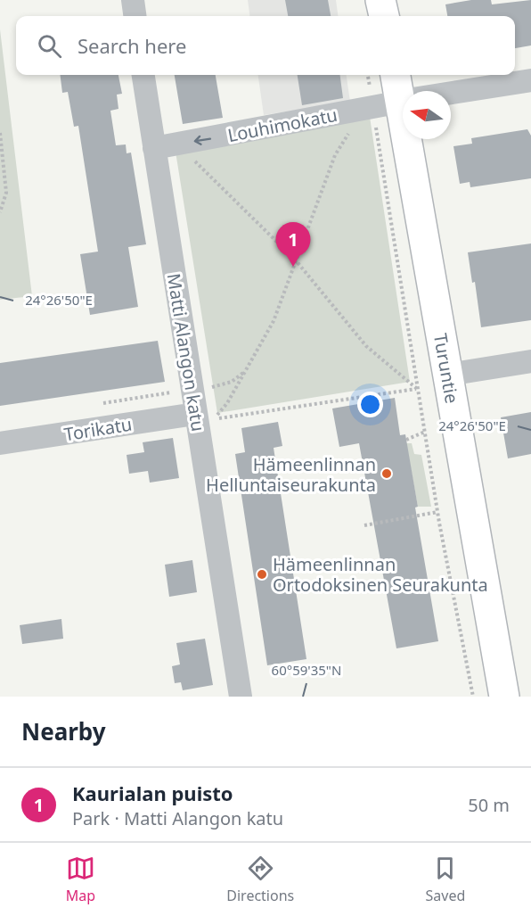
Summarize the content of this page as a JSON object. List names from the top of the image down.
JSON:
{
  "streets": {
    "main road": ["Turuntie"],
    "street": ["Louhimokatu", "Matti Alangon katu", "Torikatu"]
  },
  "crossings": [
    ["Louhimokatu", "Matti Alangon katu"],
    ["Louhimokatu", "Turuntie"],
    ["Matti Alangon katu", "Torikatu"]
  ],
  "one_way": ["Louhimokatu"],
  "places": ["Hämeenlinnan Helluntaiseurakunta", "Hämeenlinnan Ortodoksinen Seurakunta"],
  "north": "left",
  "page": {
    "search": "Search here",
    "pins": "1",
    "heading": "Nearby",
    "list": [
      {
        "mark": "1",
        "name": "Kaurialan puisto",
        "note": "Park · Matti Alangon katu",
        "value": "50 m"
      }
    ],
    "nav": ["Map", "Directions", "Saved"]
  },
  "coordinates": ["24°26'50\"E", "60°59'35\"N"]
}
